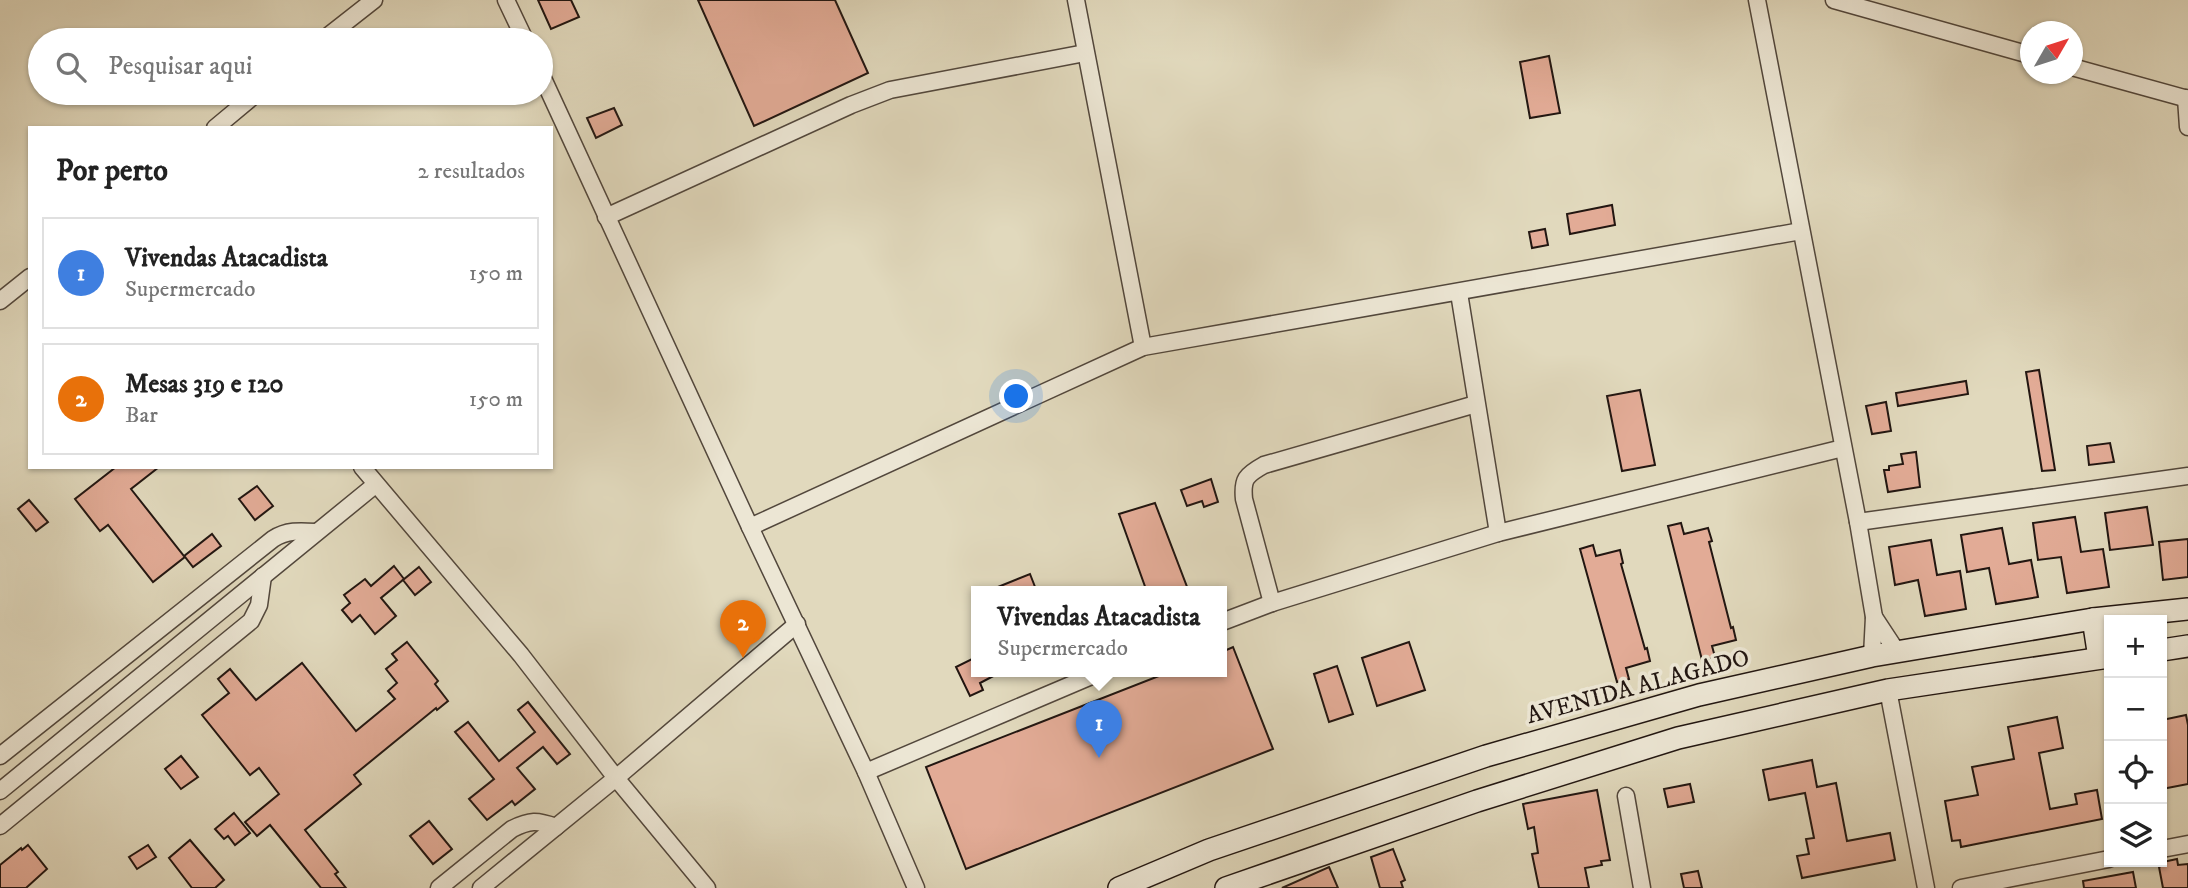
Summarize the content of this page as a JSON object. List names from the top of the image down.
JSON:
{
  "streets": {
    "main road": ["AVENIDA ALAGADO"]
  },
  "north": "top right",
  "page": {
    "search": "Pesquisar aqui",
    "heading": ["Por perto", "2 resultados"],
    "list": [
      {
        "mark": "1",
        "name": "Vivendas Atacadista",
        "note": "Supermercado",
        "value": "150 m"
      },
      {
        "mark": "2",
        "name": "Mesas 319 e 120",
        "note": "Bar",
        "value": "150 m"
      }
    ],
    "popup": ["Vivendas Atacadista", "Supermercado"],
    "pins": ["2", "1"],
    "map_buttons": ["+", "−"]
  }
}
